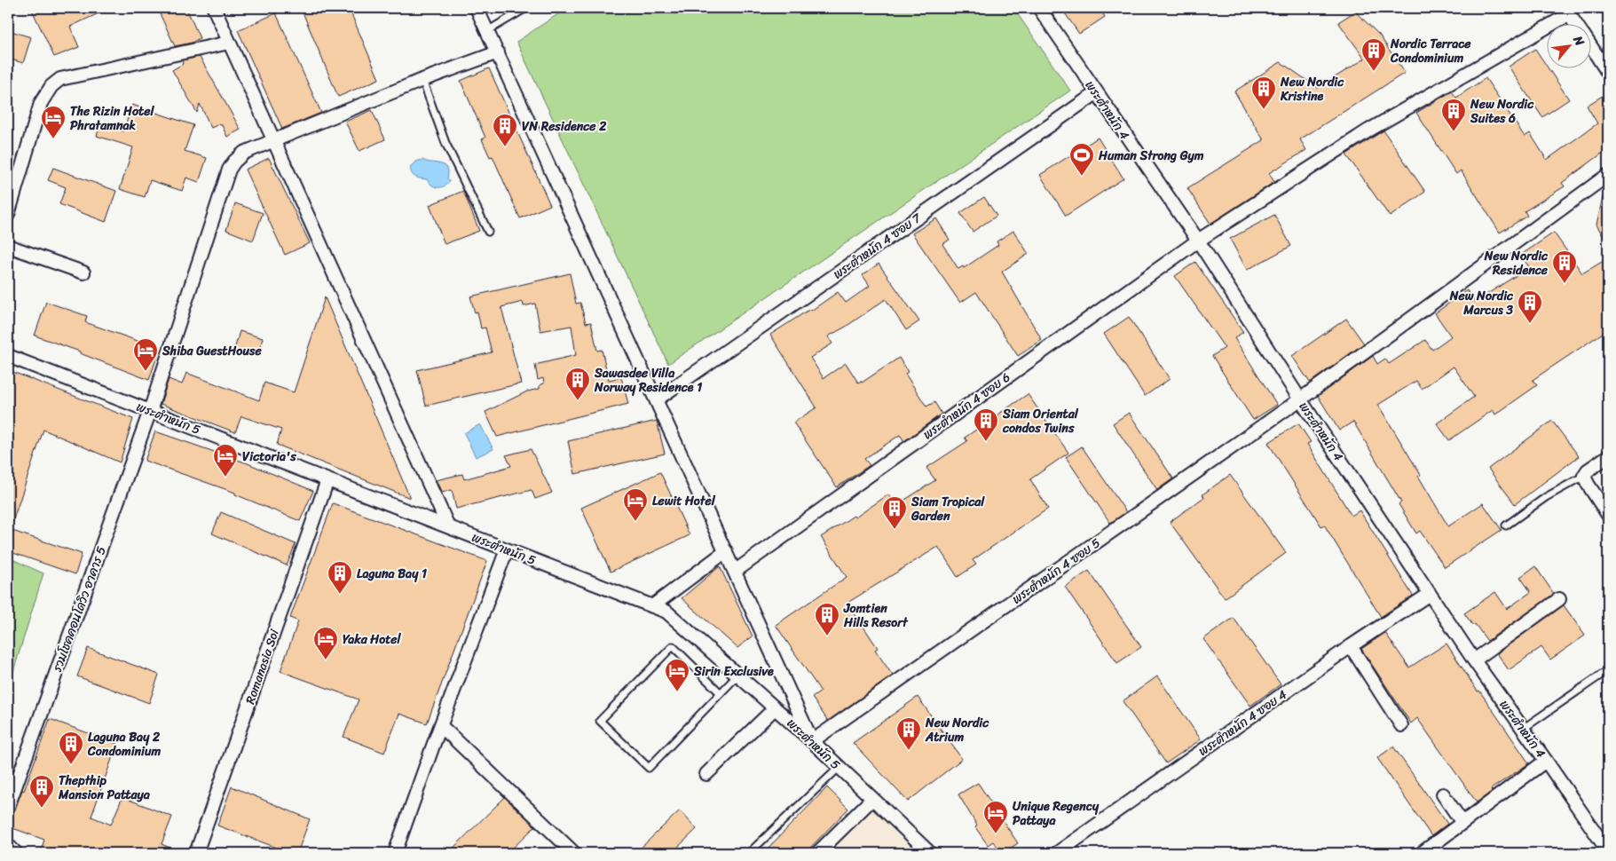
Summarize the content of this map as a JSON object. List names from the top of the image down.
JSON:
{
  "streets": {
    "street": [
      "พระตำหนัก 4",
      "พระตำหนัก 4 ซอย 7",
      "พระตำหนัก 4 ซอย 6",
      "พระตำหนัก 5",
      "พระตำหนัก 4 ซอย 5",
      "รวมโชคคอนโดวิว อาคาร 5",
      "Romanasia Soi",
      "พระตำหนัก 4 ซอย 4"
    ]
  },
  "crossings": [
    ["พระตำหนัก 4", "พระตำหนัก 4 ซอย 7"],
    ["พระตำหนัก 4", "พระตำหนัก 4 ซอย 6"],
    ["พระตำหนัก 4", "พระตำหนัก 4 ซอย 5"],
    ["พระตำหนัก 4", "พระตำหนัก 4 ซอย 4"],
    ["พระตำหนัก 5", "พระตำหนัก 4 ซอย 5"],
    ["พระตำหนัก 5", "รวมโชคคอนโดวิว อาคาร 5"],
    ["พระตำหนัก 5", "Romanasia Soi"]
  ],
  "places": {
    "building": [
      "Nordic Terrace Condominium",
      "New Nordic Kristine",
      "New Nordic Suites 6",
      "VN Residence 2",
      "New Nordic Residence",
      "New Nordic Marcus 3",
      "Sawasdee Villa Norway Residence 1",
      "Siam Oriental condos Twins",
      "Siam Tropical Garden",
      "Laguna Bay 1",
      "Jomtien Hills Resort",
      "New Nordic Atrium",
      "Laguna Bay 2 Condominium",
      "Thepthip Mansion Pattaya"
    ],
    "hotel": [
      "The Rizin Hotel Phratamnak",
      "Shiba GuestHouse",
      "Victoria's",
      "Lewit Hotel",
      "Yaka Hotel",
      "Sirin Exclusive",
      "Unique Regency Pattaya"
    ],
    "sports": ["Human Strong Gym"]
  },
  "north": "top right"
}
